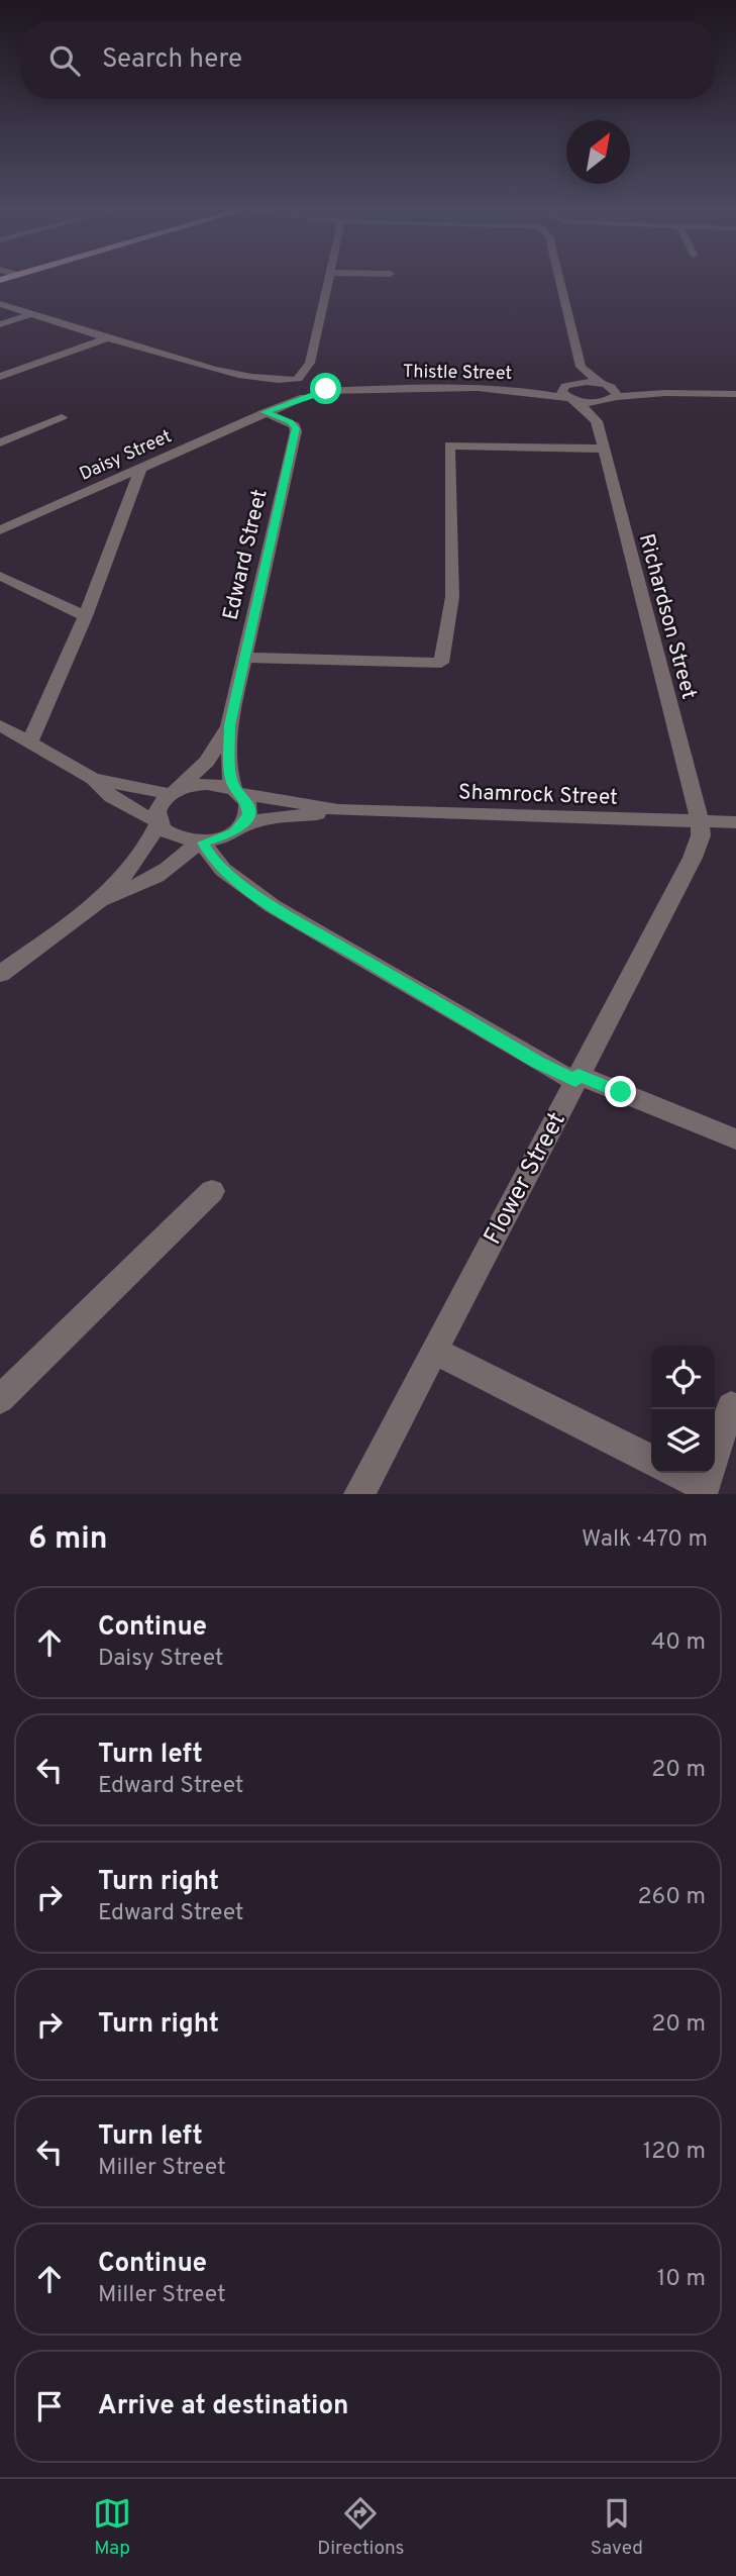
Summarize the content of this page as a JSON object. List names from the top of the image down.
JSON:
{
  "streets": {
    "street": [
      "Thistle Street",
      "Daisy Street",
      "Edward Street",
      "Richardson Street",
      "Shamrock Street",
      "Flower Street"
    ]
  },
  "crossings": [
    ["Thistle Street", "Daisy Street"],
    ["Daisy Street", "Edward Street"],
    ["Edward Street", "Shamrock Street"],
    ["Richardson Street", "Shamrock Street"],
    ["Richardson Street", "Flower Street"],
    ["Shamrock Street", "Flower Street"]
  ],
  "north": "top right",
  "page": {
    "search": "Search here",
    "heading": ["6 min", "Walk · 470 m"],
    "list": [
      ["Continue", "Daisy Street", "40 m"],
      ["Turn left", "Edward Street", "20 m"],
      ["Turn right", "Edward Street", "260 m"],
      ["Turn right", "20 m"],
      ["Turn left", "Miller Street", "120 m"],
      ["Continue", "Miller Street", "10 m"],
      "Arrive at destination"
    ],
    "nav": ["Map", "Directions", "Saved"]
  }
}
